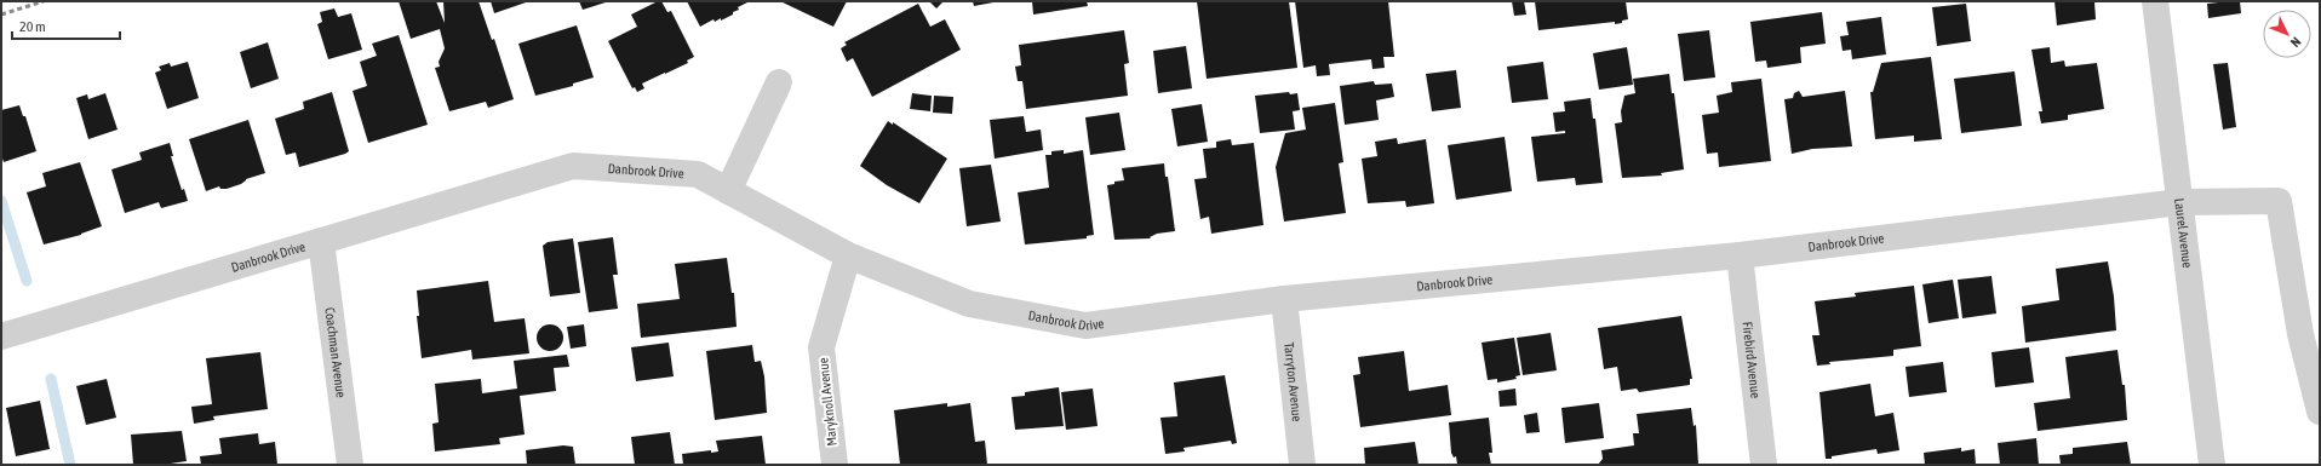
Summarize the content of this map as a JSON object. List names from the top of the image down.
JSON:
{
  "streets": {
    "street": [
      "Danbrook Drive",
      "Laurel Avenue",
      "Coachman Avenue",
      "Firebird Avenue",
      "Tarryton Avenue",
      "Maryknoll Avenue"
    ]
  },
  "crossings": [
    ["Danbrook Drive", "Laurel Avenue"],
    ["Danbrook Drive", "Coachman Avenue"],
    ["Danbrook Drive", "Firebird Avenue"],
    ["Danbrook Drive", "Tarryton Avenue"],
    ["Danbrook Drive", "Maryknoll Avenue"]
  ],
  "scale_bar": "20 m",
  "north": "bottom right"
}
